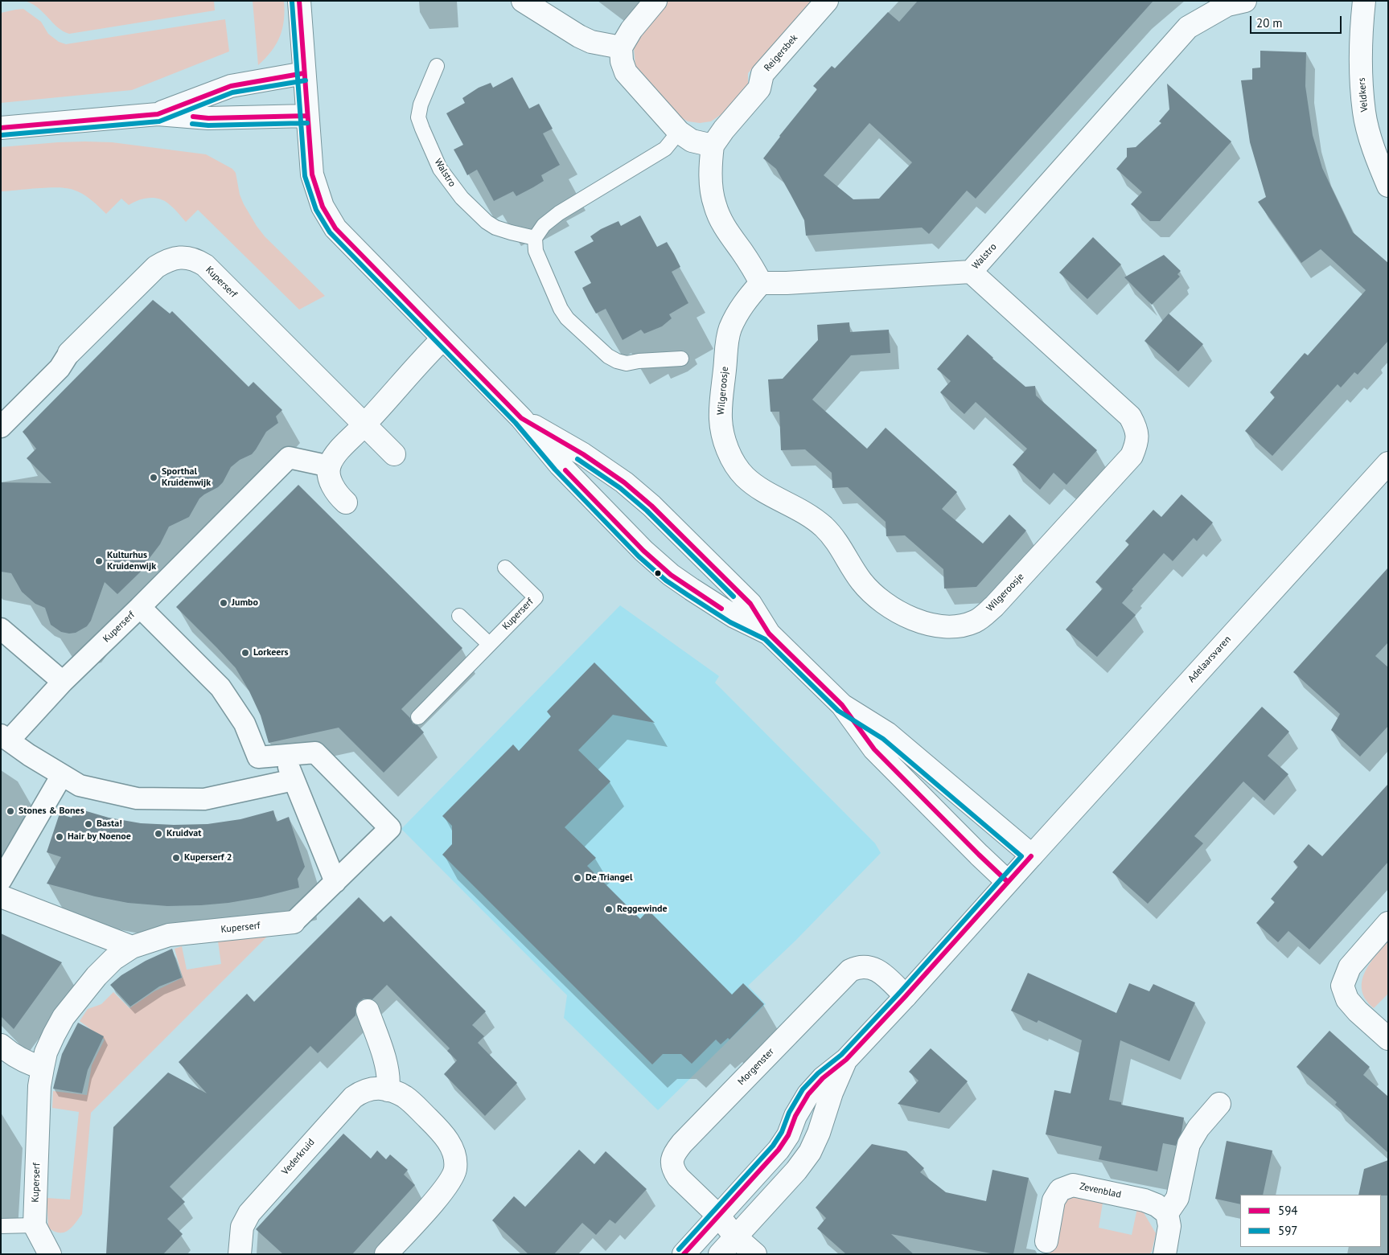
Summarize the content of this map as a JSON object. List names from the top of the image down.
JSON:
{
  "streets": {
    "street": [
      "Reigersbek",
      "Veldkers",
      "Walstro",
      "Kuperserf",
      "Wilgeroosje",
      "Adelaarsvaren",
      "Morgenster",
      "Vederkruid",
      "Zevenblad"
    ]
  },
  "crossings": [
    ["Walstro", "Wilgeroosje"]
  ],
  "places": [
    "Sporthal Kruidenwijk",
    "Kulturhus Kruidenwijk",
    "Jumbo",
    "Lorkeers",
    "Stones & Bones",
    "Basta!",
    "Kruidvat",
    "Hair by Noenoe",
    "Kuperserf 2",
    "De Triangel",
    "Reggewinde"
  ],
  "lines": ["transit line 594", "transit line 597"],
  "legend": ["594", "597"],
  "scale_bar": "20 m"
}
